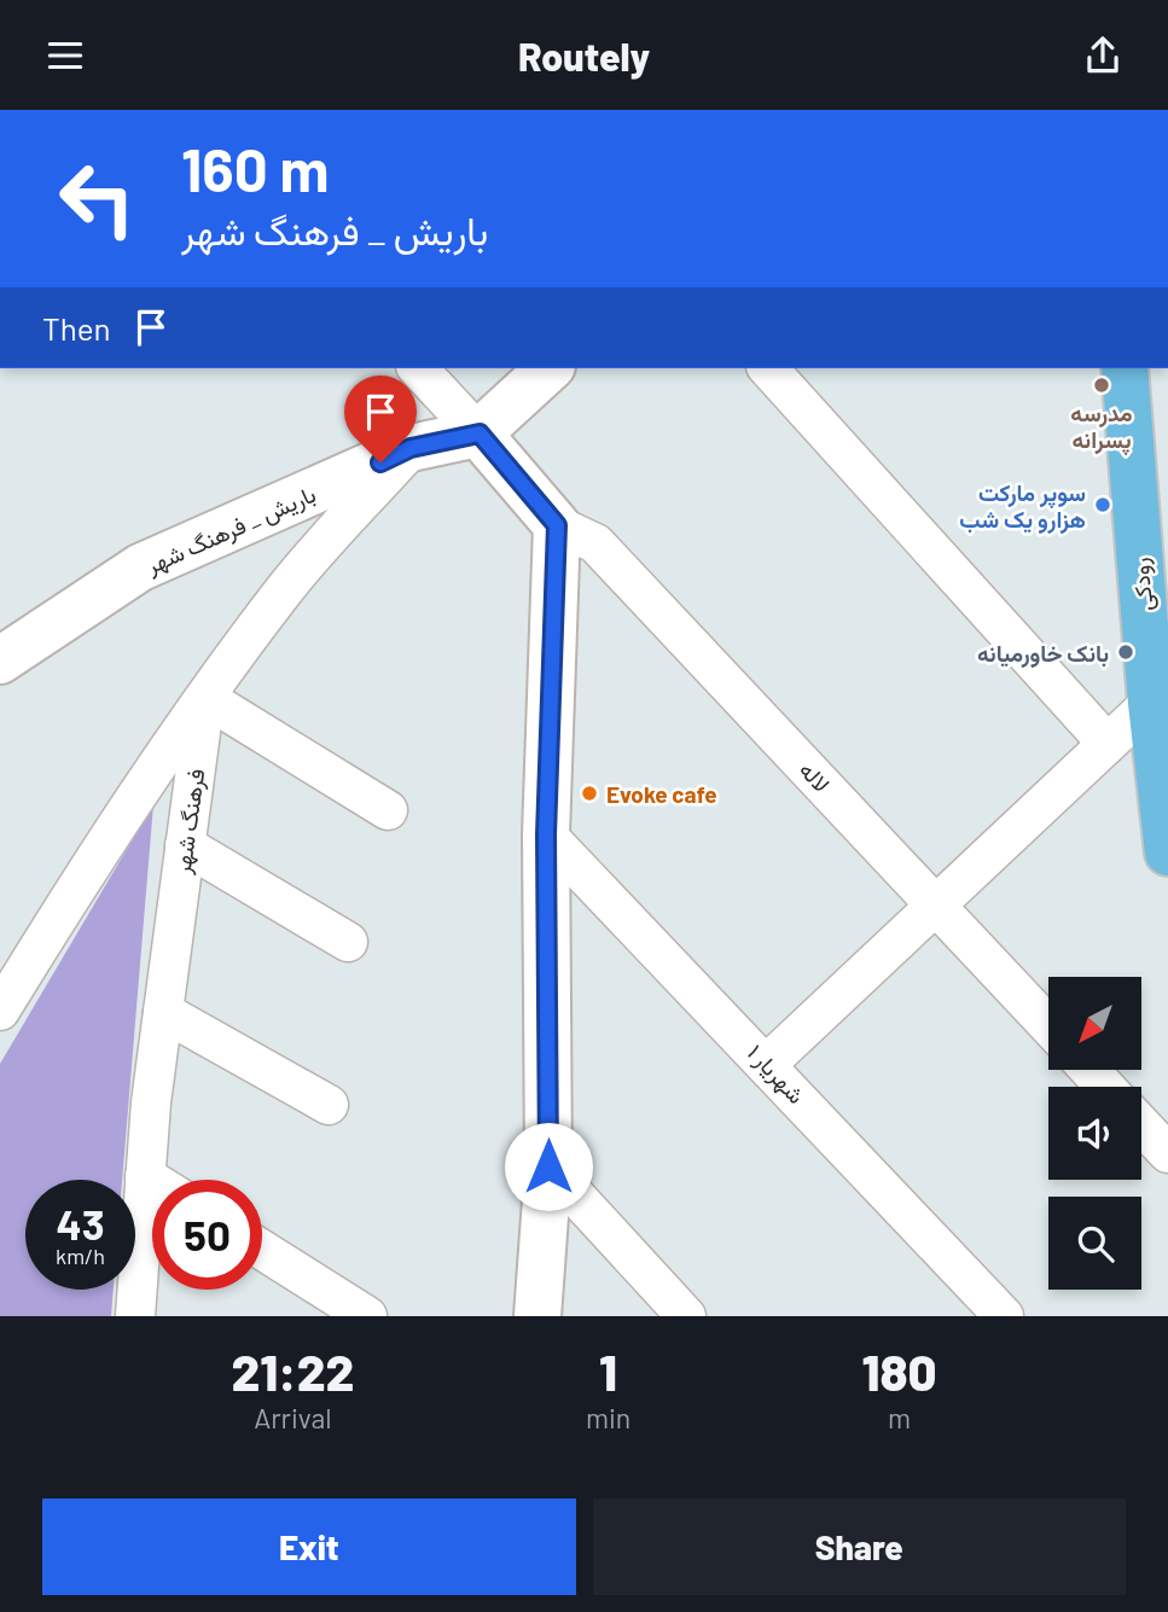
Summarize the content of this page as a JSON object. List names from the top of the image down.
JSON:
{
  "streets": {
    "main road": ["باریش _ فرهنگ شهر", "رودکى"],
    "street": ["لاله", "فرهنگ شهر", "شهریار ۱"]
  },
  "places": [
    "مدرسه پسرانه",
    "سوپر مارکت هزارو یک شب",
    "بانک خاورمیانه",
    "Evoke cafe"
  ],
  "north": "bottom left",
  "page": {
    "header": "Routely",
    "turn": ["160 m", "باریش _ فرهنگ شهر"],
    "then": "Then",
    "speed": "43 km/h",
    "limit": "50",
    "eta": [
      "21:22",
      "Arrival",
      "1",
      "min",
      "180",
      "m"
    ],
    "buttons": ["Exit", "Share"]
  }
}
